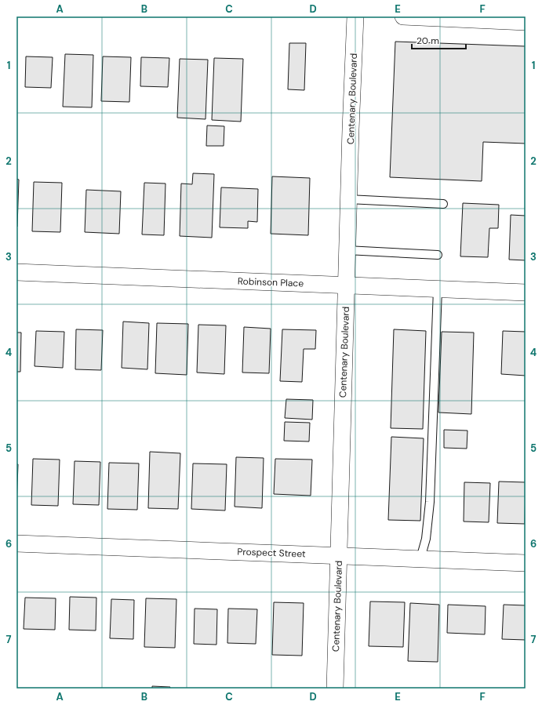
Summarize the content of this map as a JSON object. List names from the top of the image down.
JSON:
{
  "streets": {
    "street": ["Centenary Boulevard", "Robinson Place", "Prospect Street"]
  },
  "crossings": [
    ["Centenary Boulevard", "Robinson Place"],
    ["Centenary Boulevard", "Prospect Street"]
  ],
  "scale_bar": "20 m",
  "grid": {
    "columns": [
      "A",
      "B",
      "C",
      "D",
      "E",
      "F"
    ],
    "rows": [
      "1",
      "2",
      "3",
      "4",
      "5",
      "6",
      "7"
    ]
  }
}
